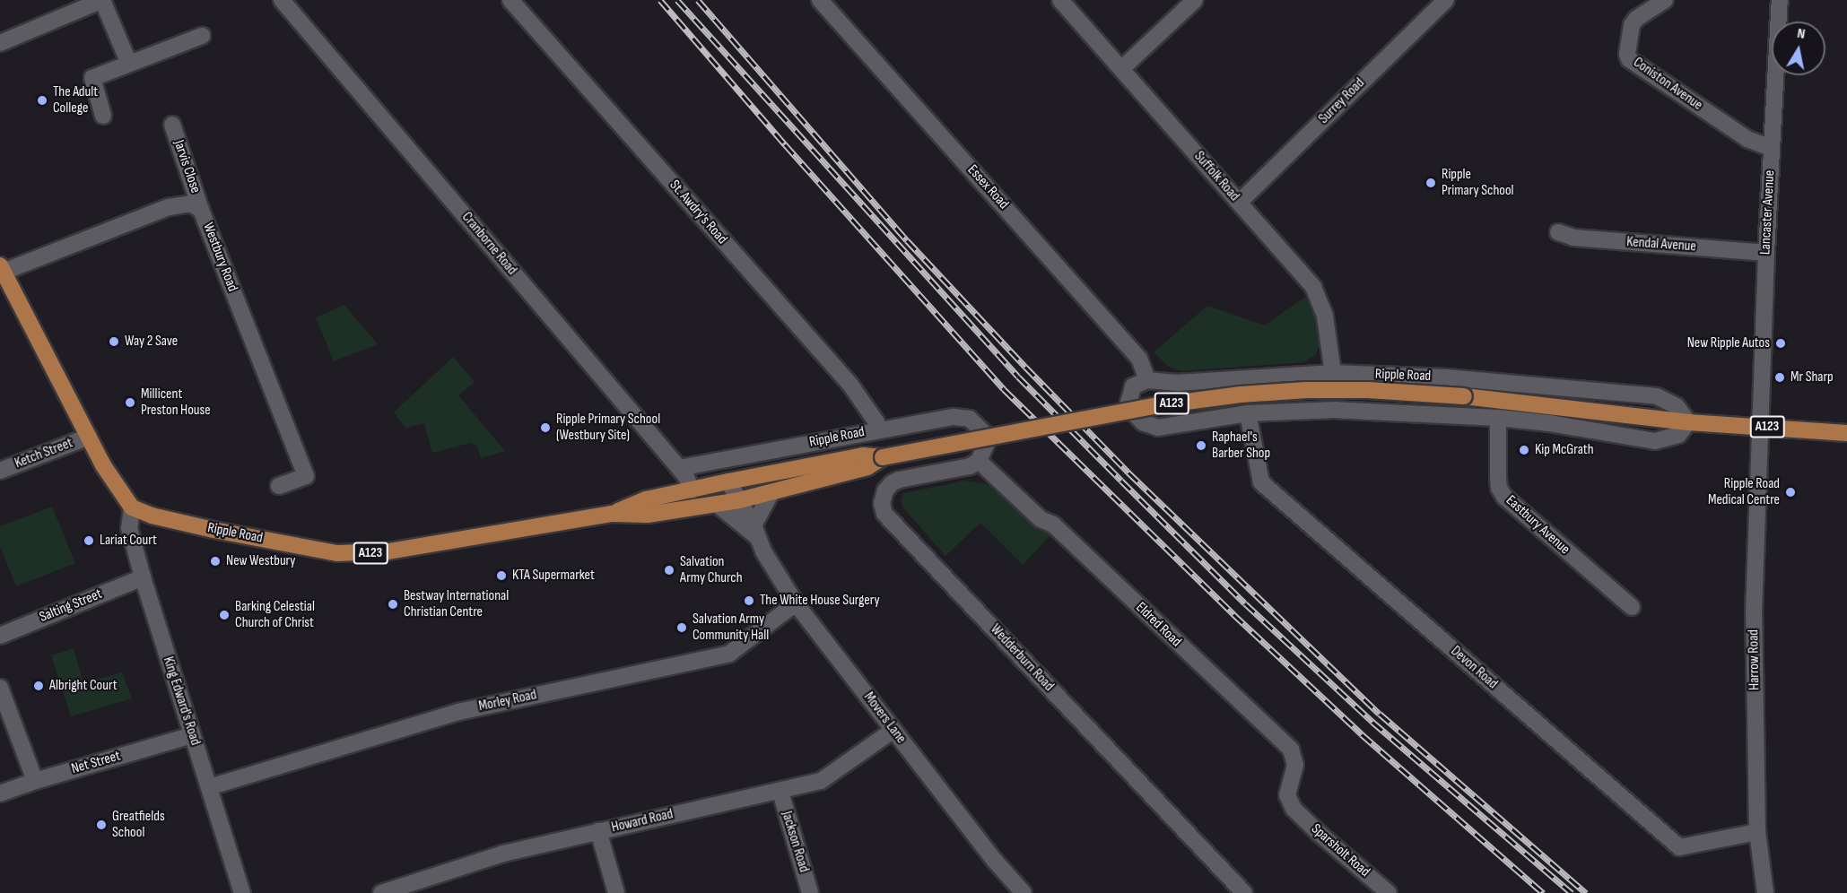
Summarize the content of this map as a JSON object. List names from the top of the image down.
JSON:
{
  "streets": {
    "main road": ["Ripple Road", "A123"],
    "street": [
      "Coniston Avenue",
      "Surrey Road",
      "Jarvis Close",
      "Suffolk Road",
      "Essex Road",
      "St. Awdry's Road",
      "Lancaster Avenue",
      "Cranborne Road",
      "Kendal Avenue",
      "Westbury Road",
      "Ketch Street",
      "Eastbury Avenue",
      "Salting Street",
      "Eldred Road",
      "Wedderburn Road",
      "Harrow Road",
      "Devon Road",
      "King Edward's Road",
      "Morley Road",
      "Movers Lane",
      "Net Street",
      "Howard Road",
      "Jackson Road",
      "Sparsholt Road"
    ]
  },
  "crossings": [
    ["Coniston Avenue", "Lancaster Avenue"],
    ["Surrey Road", "Suffolk Road"],
    ["Jarvis Close", "Westbury Road"],
    ["Suffolk Road", "Ripple Road"],
    ["Essex Road", "Ripple Road"],
    ["St. Awdry's Road", "Ripple Road"],
    ["Lancaster Avenue", "Kendal Avenue"],
    ["Lancaster Avenue", "Ripple Road"],
    ["Lancaster Avenue", "Harrow Road"],
    ["Cranborne Road", "Ripple Road"],
    ["Ripple Road", "Eldred Road"],
    ["Ripple Road", "Wedderburn Road"],
    ["Ripple Road", "Harrow Road"],
    ["Ripple Road", "King Edward's Road"],
    ["Ripple Road", "Movers Lane"],
    ["Salting Street", "King Edward's Road"],
    ["Eldred Road", "Wedderburn Road"],
    ["Eldred Road", "Sparsholt Road"],
    ["Harrow Road", "Devon Road"],
    ["King Edward's Road", "Morley Road"],
    ["King Edward's Road", "Net Street"],
    ["Morley Road", "Movers Lane"],
    ["Movers Lane", "Howard Road"],
    ["Howard Road", "Jackson Road"]
  ],
  "places": [
    "The Adult College",
    "Ripple Primary School",
    "Way 2 Save",
    "New Ripple Autos",
    "Mr Sharp",
    "Millicent Preston House",
    "Ripple Primary School (Westbury Site)",
    "Raphael's Barber Shop",
    "Kip McGrath",
    "Ripple Road Medical Centre",
    "Lariat Court",
    "New Westbury",
    "Salvation Army Church",
    "KTA Supermarket",
    "The White House Surgery",
    "Bestway International Christian Centre",
    "Barking Celestial Church of Christ",
    "Salvation Army Community Hall",
    "Albright Court",
    "Greatfields School"
  ],
  "north": "top"
}
